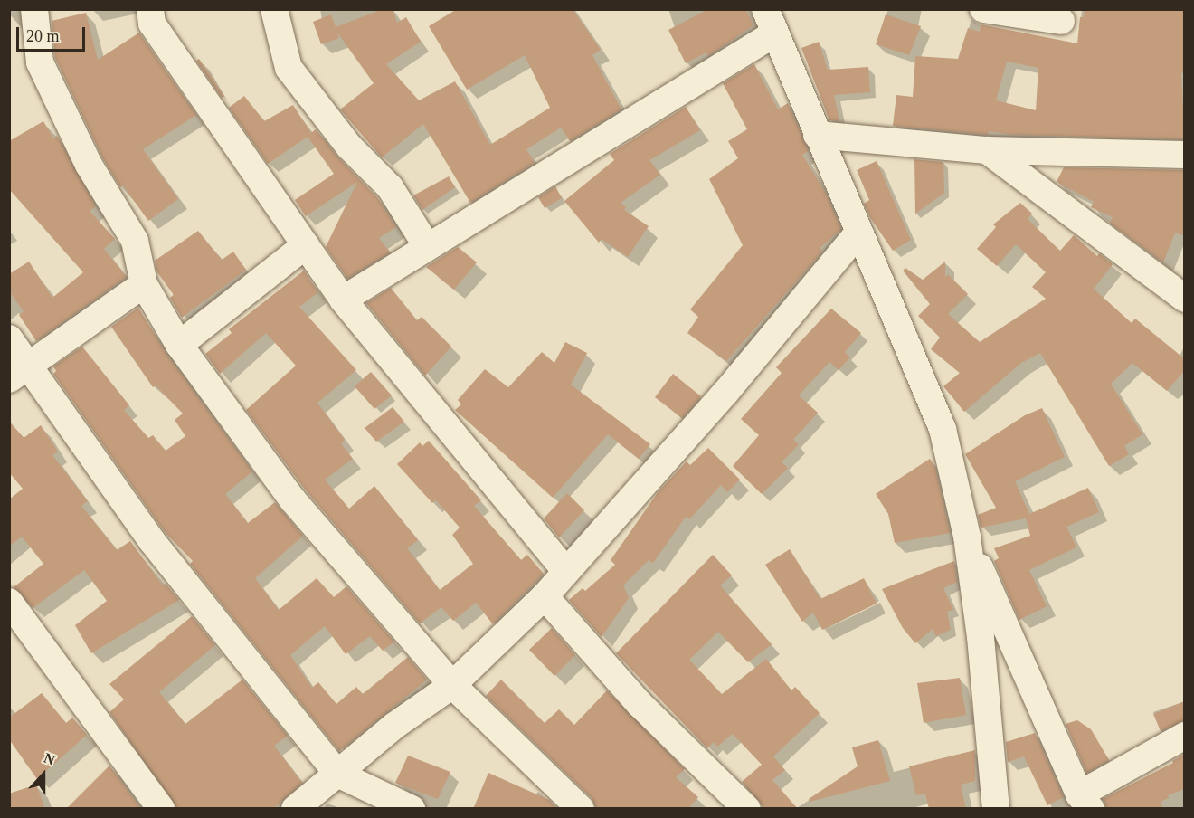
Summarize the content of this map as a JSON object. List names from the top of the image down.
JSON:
{
  "scale_bar": "20 m",
  "north": "top"
}
